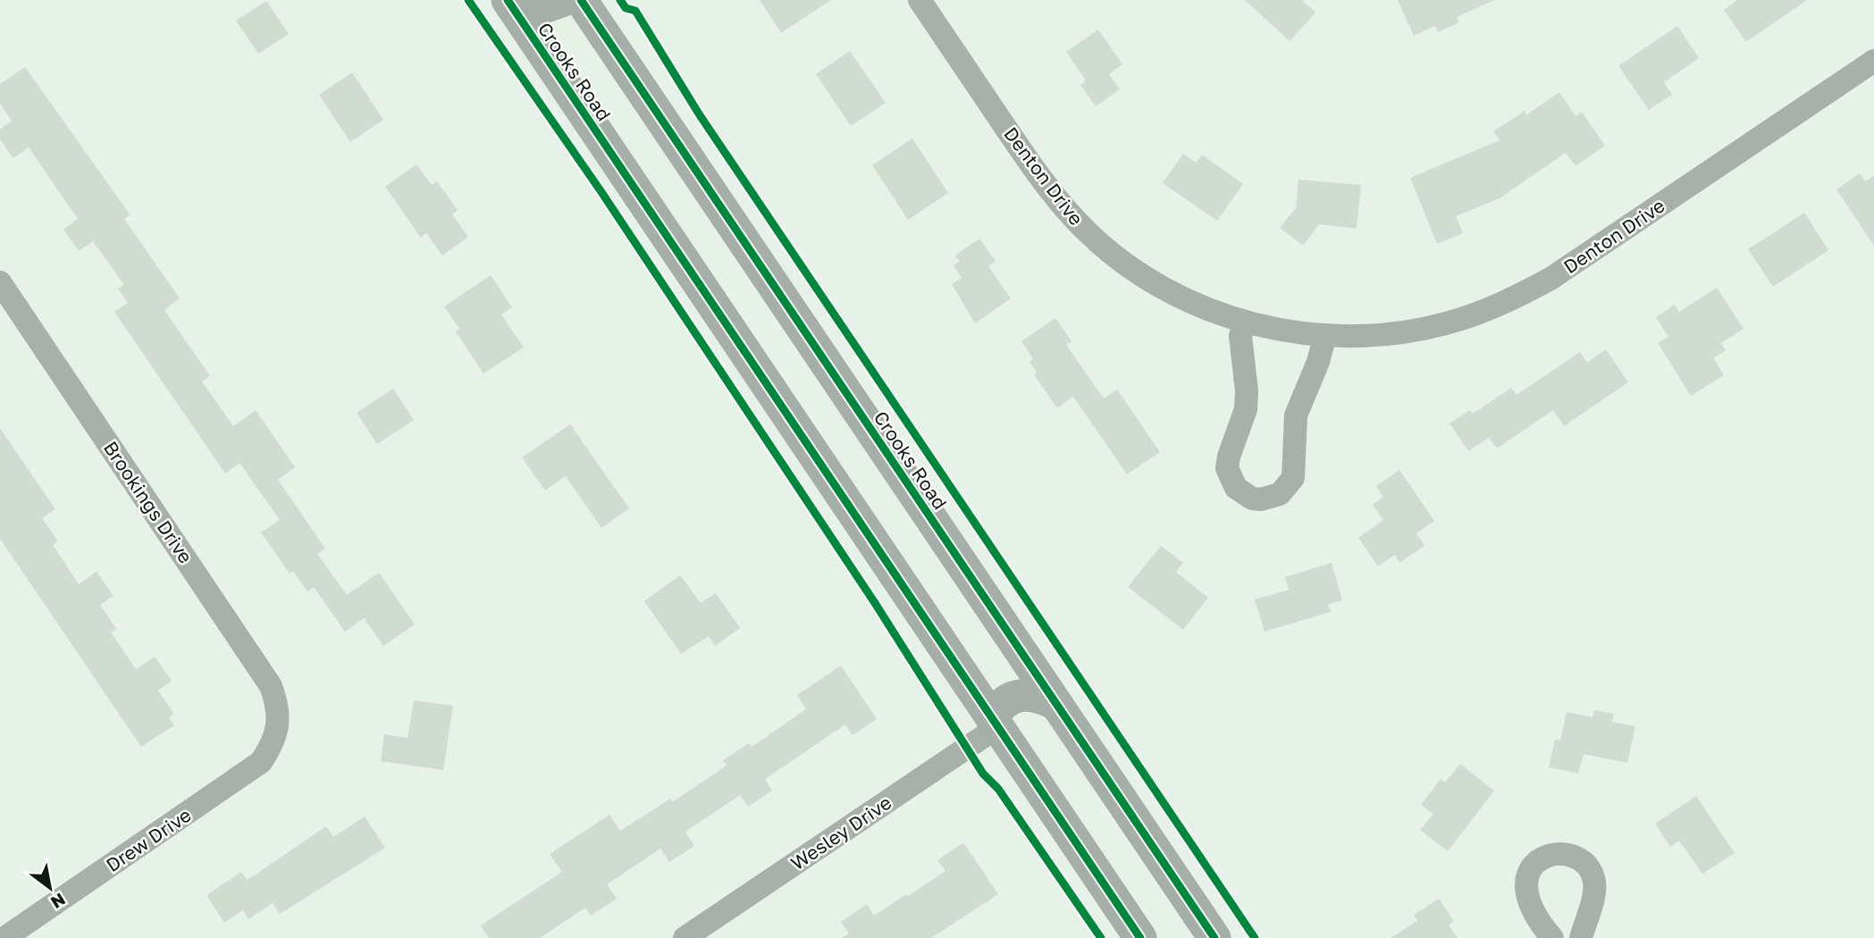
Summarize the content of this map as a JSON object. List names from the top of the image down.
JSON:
{
  "streets": {
    "main road": ["Crooks Road"],
    "street": [
      "Denton Drive",
      "Brookings Drive",
      "Wesley Drive",
      "Drew Drive"
    ]
  },
  "crossings": [
    ["Crooks Road", "Wesley Drive"],
    ["Brookings Drive", "Drew Drive"]
  ],
  "north": "bottom right"
}
